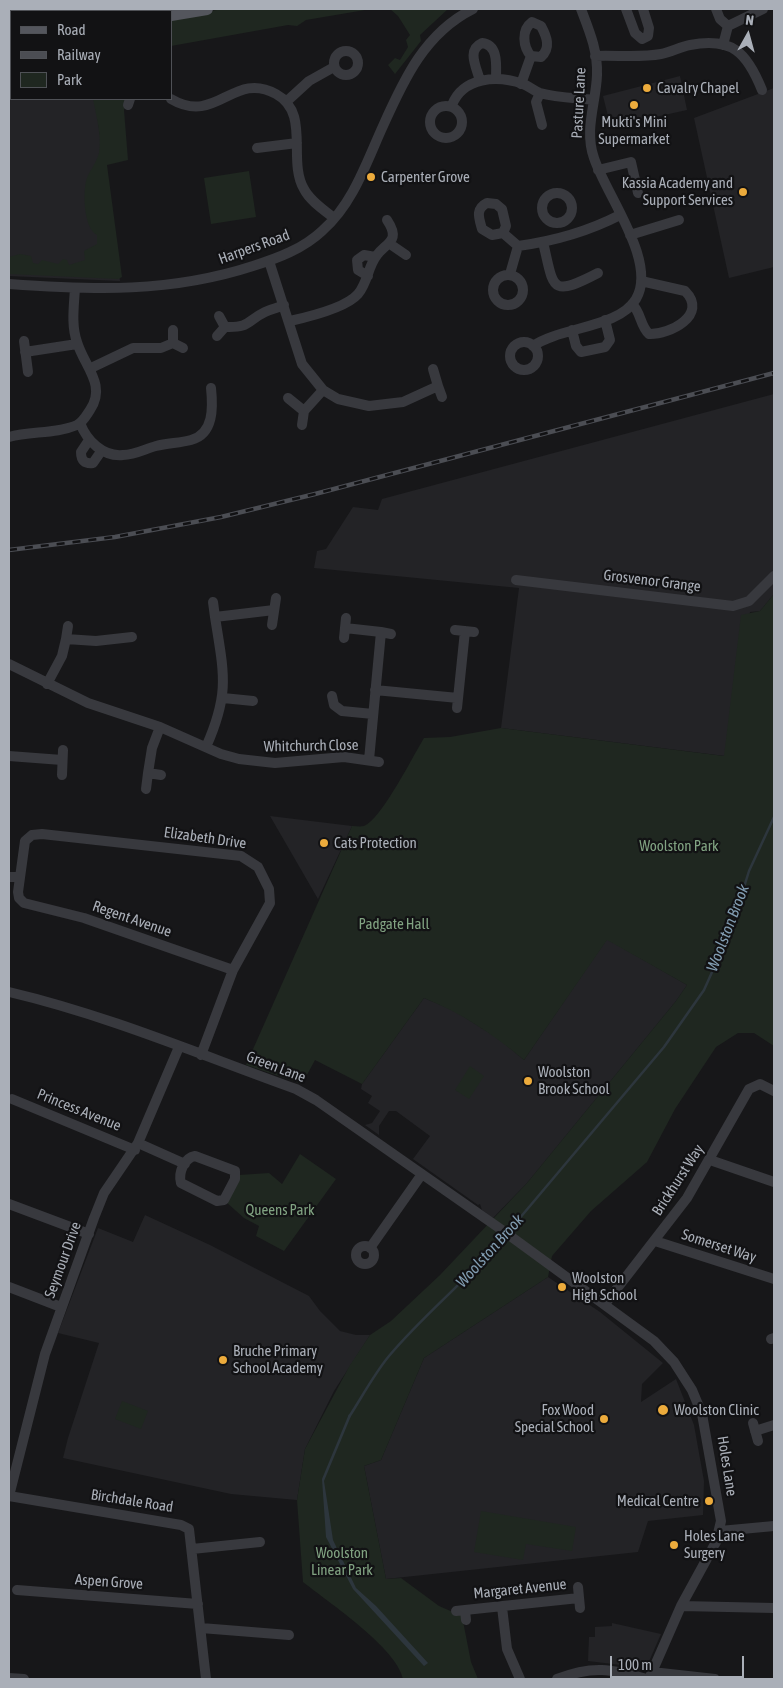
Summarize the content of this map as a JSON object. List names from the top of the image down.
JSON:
{
  "streets": {
    "street": [
      "Pasture Lane",
      "Harpers Road",
      "Grosvenor Grange",
      "Whitchurch Close",
      "Elizabeth Drive",
      "Regent Avenue",
      "Green Lane",
      "Princess Avenue",
      "Brickhurst Way",
      "Somerset Way",
      "Seymour Drive",
      "Holes Lane",
      "Birchdale Road",
      "Aspen Grove",
      "Margaret Avenue"
    ]
  },
  "crossings": [
    ["Elizabeth Drive", "Regent Avenue"],
    ["Elizabeth Drive", "Green Lane"],
    ["Green Lane", "Seymour Drive"],
    ["Green Lane", "Holes Lane"],
    ["Princess Avenue", "Seymour Drive"],
    ["Brickhurst Way", "Somerset Way"],
    ["Brickhurst Way", "Holes Lane"],
    ["Seymour Drive", "Birchdale Road"],
    ["Birchdale Road", "Aspen Grove"]
  ],
  "water": ["Woolston Brook"],
  "parks": [
    "Woolston Park",
    "Padgate Hall",
    "Queens Park",
    "Woolston Linear Park"
  ],
  "places": [
    "Cavalry Chapel",
    "Mukti's Mini Supermarket",
    "Carpenter Grove",
    "Kassia Academy and Support Services",
    "Cats Protection",
    "Woolston Brook School",
    "Woolston High School",
    "Bruche Primary School Academy",
    "Woolston Clinic",
    "Fox Wood Special School",
    "Medical Centre",
    "Holes Lane Surgery"
  ],
  "legend": ["Road", "Railway", "Park"],
  "scale_bar": "100 m",
  "north": "top"
}
